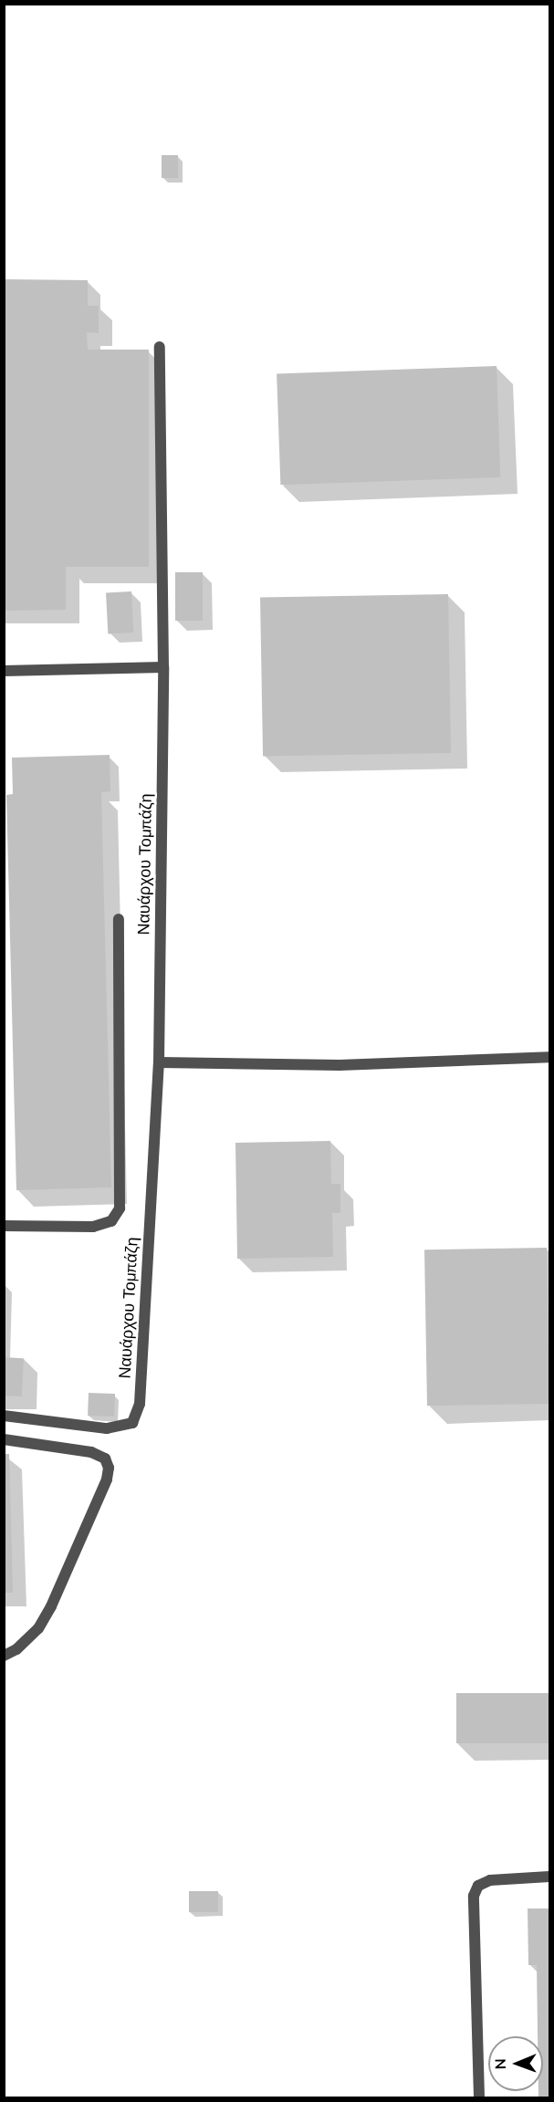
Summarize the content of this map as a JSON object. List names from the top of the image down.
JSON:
{
  "streets": {
    "street": ["Ναυάρχου Τομπάζη"]
  },
  "north": "left"
}
